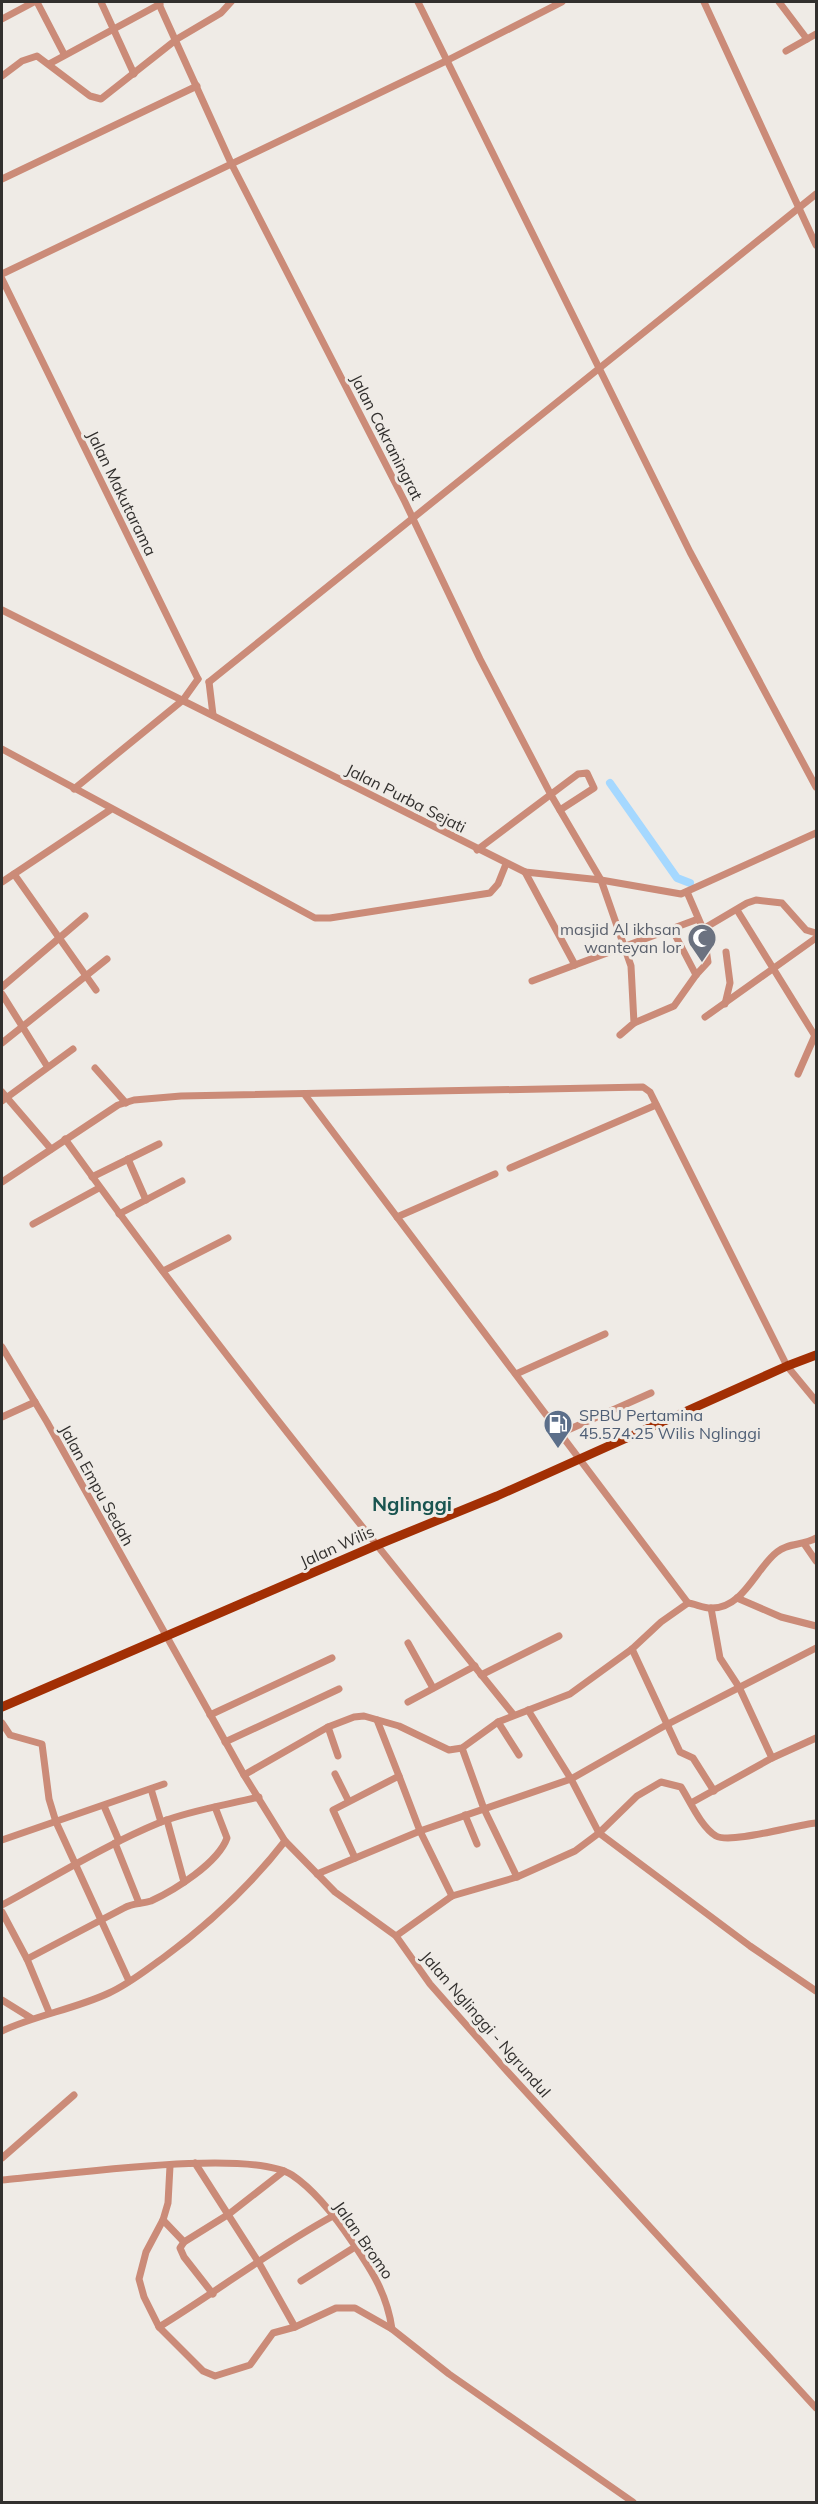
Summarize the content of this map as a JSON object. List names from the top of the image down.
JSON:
{
  "streets": {
    "main road": ["Jalan Wilis"],
    "street": [
      "Jalan Cakraningrat",
      "Jalan Makutarama",
      "Jalan Purba Sejati",
      "Jalan Empu Sedah",
      "Jalan Nglinggi - Ngrundul",
      "Jalan Bromo"
    ]
  },
  "crossings": [
    ["Jalan Cakraningrat", "Jalan Purba Sejati"],
    ["Jalan Empu Sedah", "Jalan Wilis"],
    ["Jalan Empu Sedah", "Jalan Nglinggi - Ngrundul"],
    ["Jalan Wilis", "Jalan Nglinggi - Ngrundul"]
  ],
  "districts": ["Nglinggi"],
  "places": {
    "mosque": ["masjid Al ikhsan wanteyan lor"],
    "fuel station": ["SPBU Pertamina 45.574.25 Wilis Nglinggi"]
  }
}
